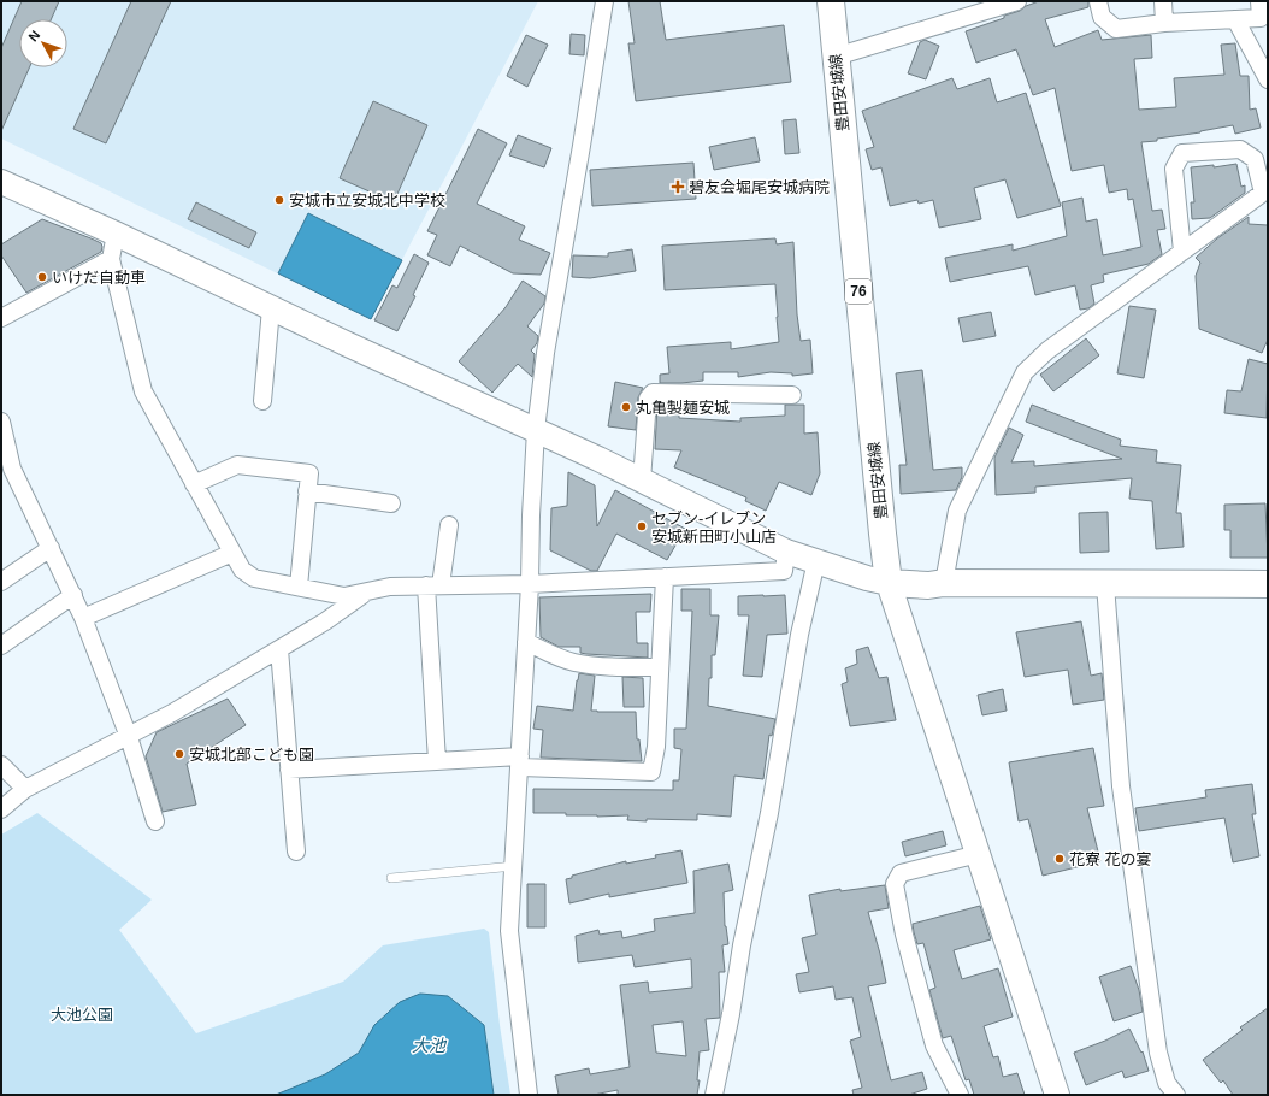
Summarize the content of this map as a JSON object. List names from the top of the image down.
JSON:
{
  "streets": {
    "main road": ["豊田安城線", "76"]
  },
  "water": ["大池"],
  "parks": ["大池公園"],
  "places": {
    "health": ["碧友会堀尾安城病院"],
    "other": [
      "安城市立安城北中学校",
      "いけだ自動車",
      "丸亀製麺安城",
      "セブン-イレブン 安城新田町小山店",
      "安城北部こども園",
      "花寮 花の宴"
    ]
  },
  "north": "top left"
}
